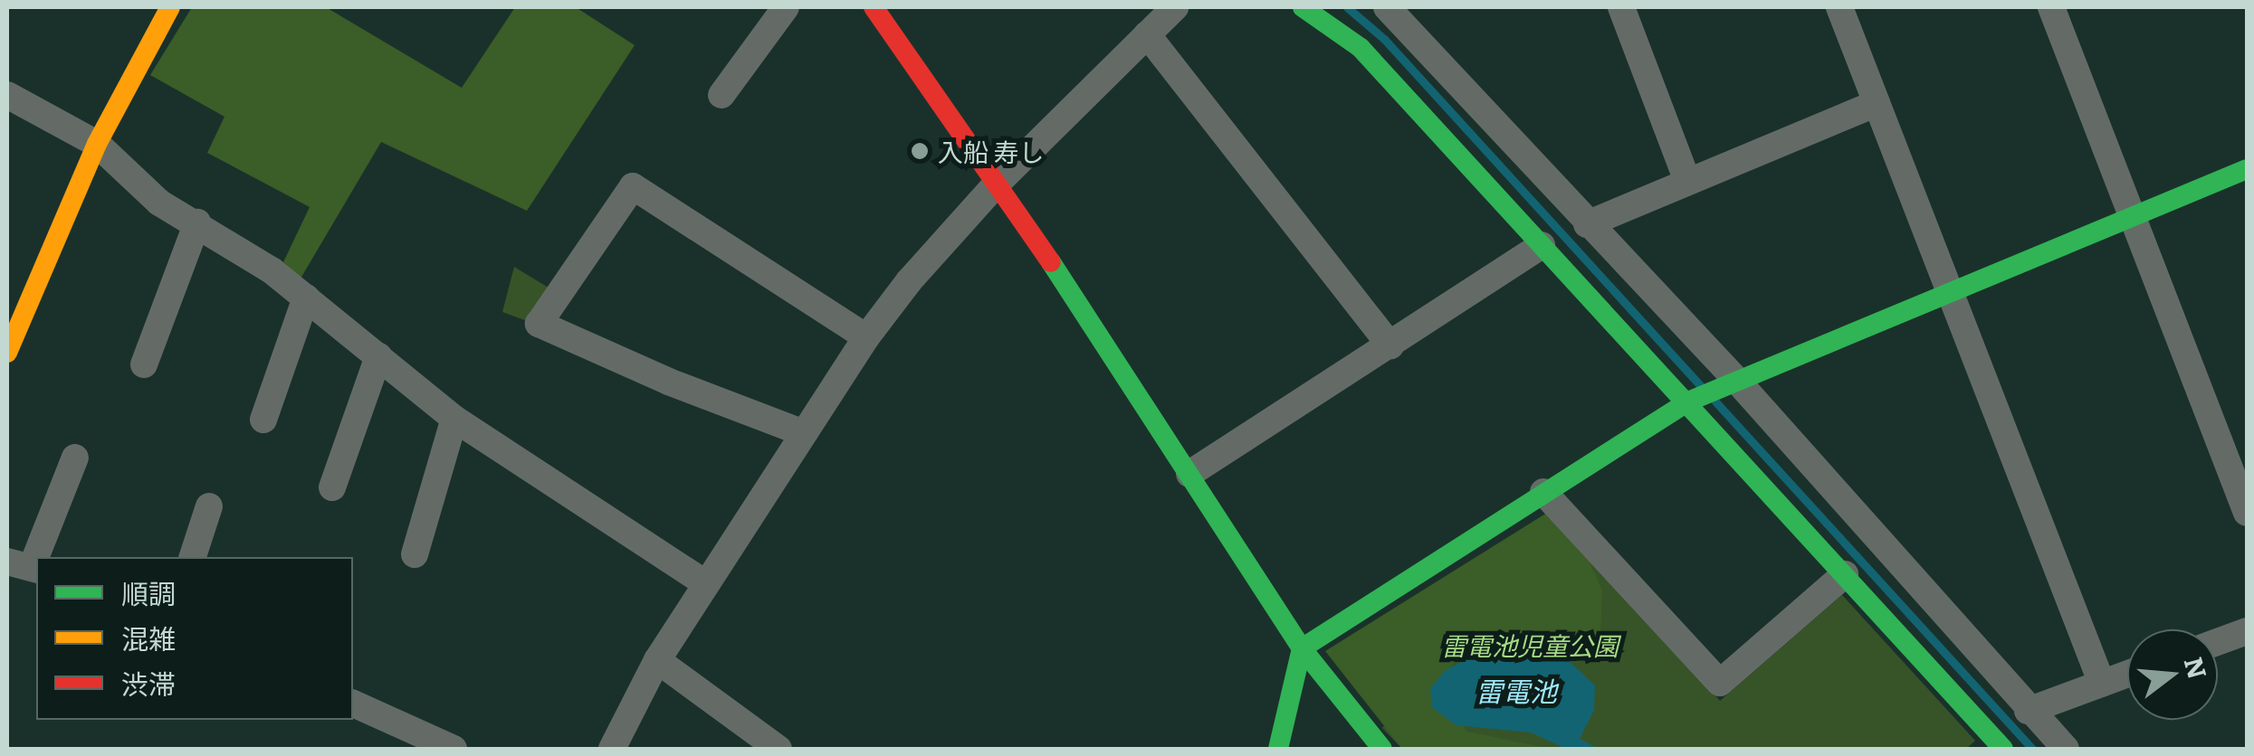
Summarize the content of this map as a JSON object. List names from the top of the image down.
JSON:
{
  "water": ["雷電池"],
  "parks": ["雷電池児童公園"],
  "places": ["入船 寿し"],
  "legend": ["順調", "混雑", "渋滞"],
  "north": "right"
}
